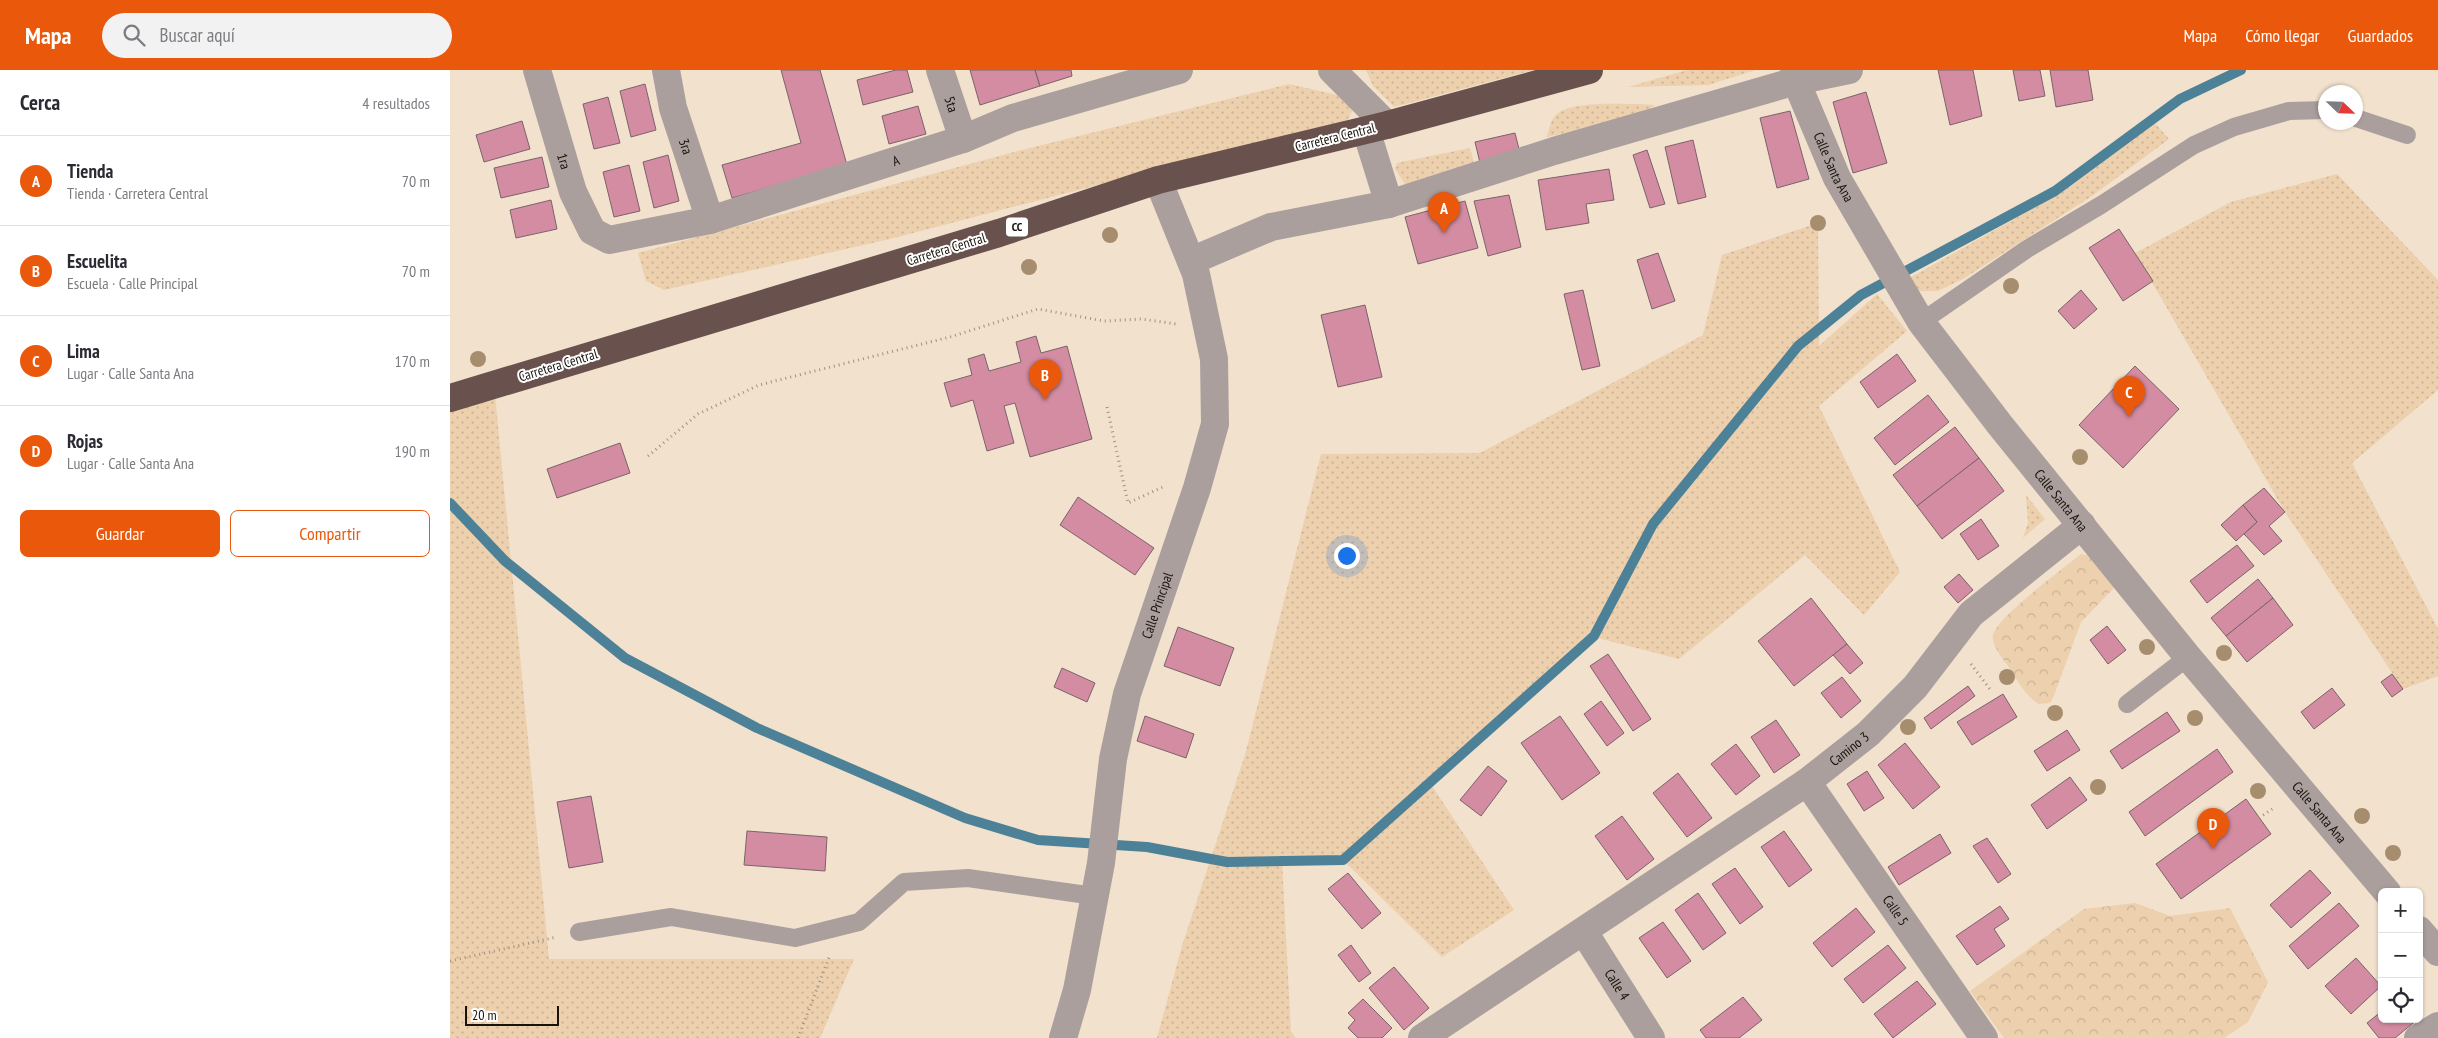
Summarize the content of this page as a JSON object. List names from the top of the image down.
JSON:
{
  "streets": {
    "highway": ["Carretera Central", "CC"],
    "street": [
      "5ta",
      "3ra",
      "A",
      "1ra",
      "Calle Santa Ana",
      "Calle Principal",
      "Camino 3",
      "Calle 5",
      "Calle 4"
    ]
  },
  "crossings": [
    ["5ta", "A"],
    ["Carretera Central", "Calle Principal"],
    ["3ra", "A"],
    ["A", "1ra"],
    ["Calle Santa Ana", "Camino 3"],
    ["Camino 3", "Calle 5"],
    ["Camino 3", "Calle 4"]
  ],
  "scale_bar": "20 m",
  "north": "bottom right",
  "page": {
    "header": "Mapa",
    "search": "Buscar aquí",
    "nav": ["Mapa", "Cómo llegar", "Guardados"],
    "heading": ["Cerca", "4 resultados"],
    "list": [
      {
        "mark": "A",
        "name": "Tienda",
        "note": "Tienda · Carretera Central",
        "value": "70 m"
      },
      {
        "mark": "B",
        "name": "Escuelita",
        "note": "Escuela · Calle Principal",
        "value": "70 m"
      },
      {
        "mark": "C",
        "name": "Lima",
        "note": "Lugar · Calle Santa Ana",
        "value": "170 m"
      },
      {
        "mark": "D",
        "name": "Rojas",
        "note": "Lugar · Calle Santa Ana",
        "value": "190 m"
      }
    ],
    "pins": [
      "A",
      "B",
      "C",
      "D"
    ],
    "buttons": ["Guardar", "Compartir"],
    "map_buttons": ["+", "−"],
    "scale": "20 m"
  }
}
